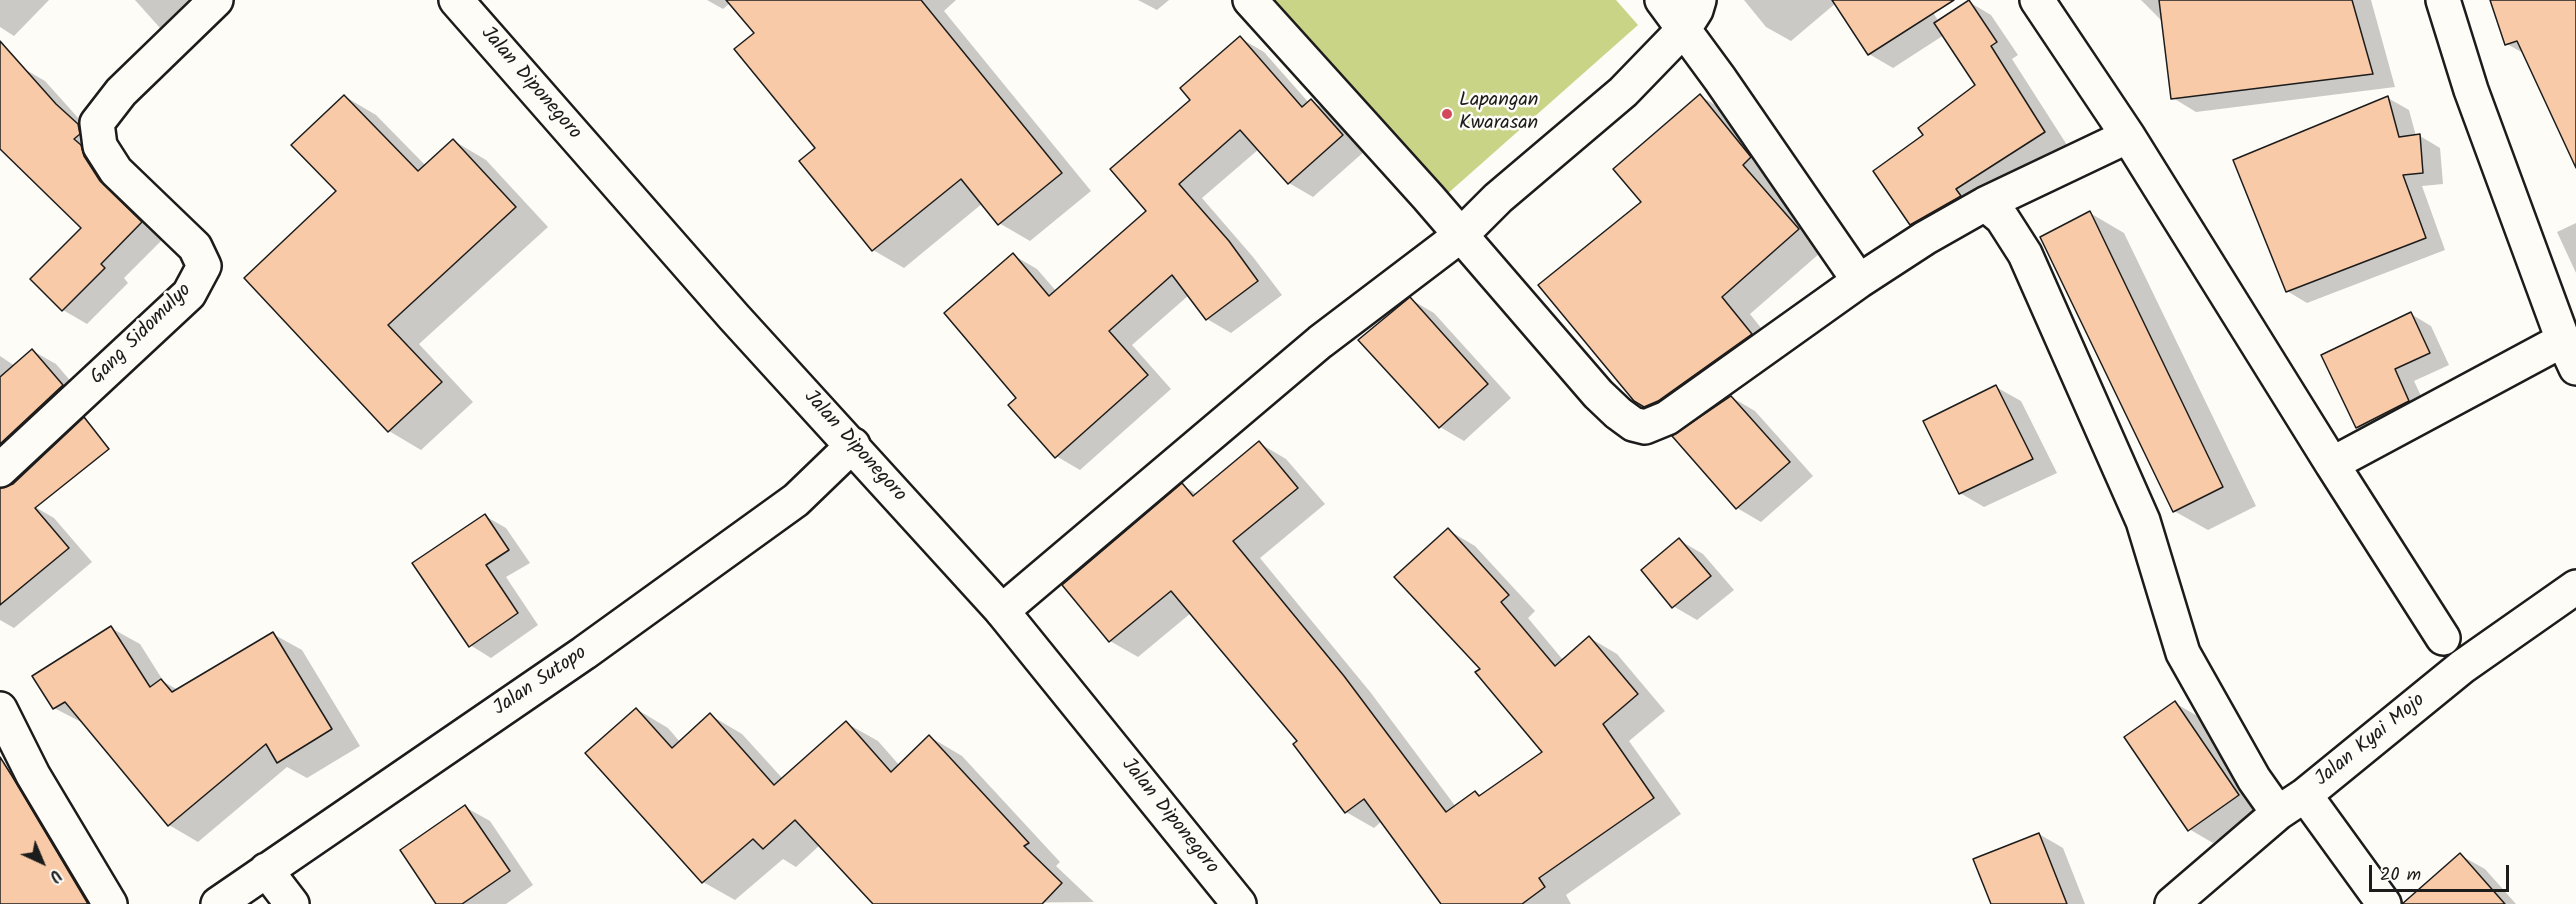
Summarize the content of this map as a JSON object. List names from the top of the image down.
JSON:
{
  "streets": {
    "street": [
      "Jalan Diponegoro",
      "Gang Sidomulyo",
      "Jalan Sutopo",
      "Jalan Kyai Mojo"
    ]
  },
  "crossings": [
    ["Jalan Diponegoro", "Jalan Sutopo"]
  ],
  "places": ["Lapangan Kwarasan"],
  "scale_bar": "20 m",
  "north": "bottom right"
}
